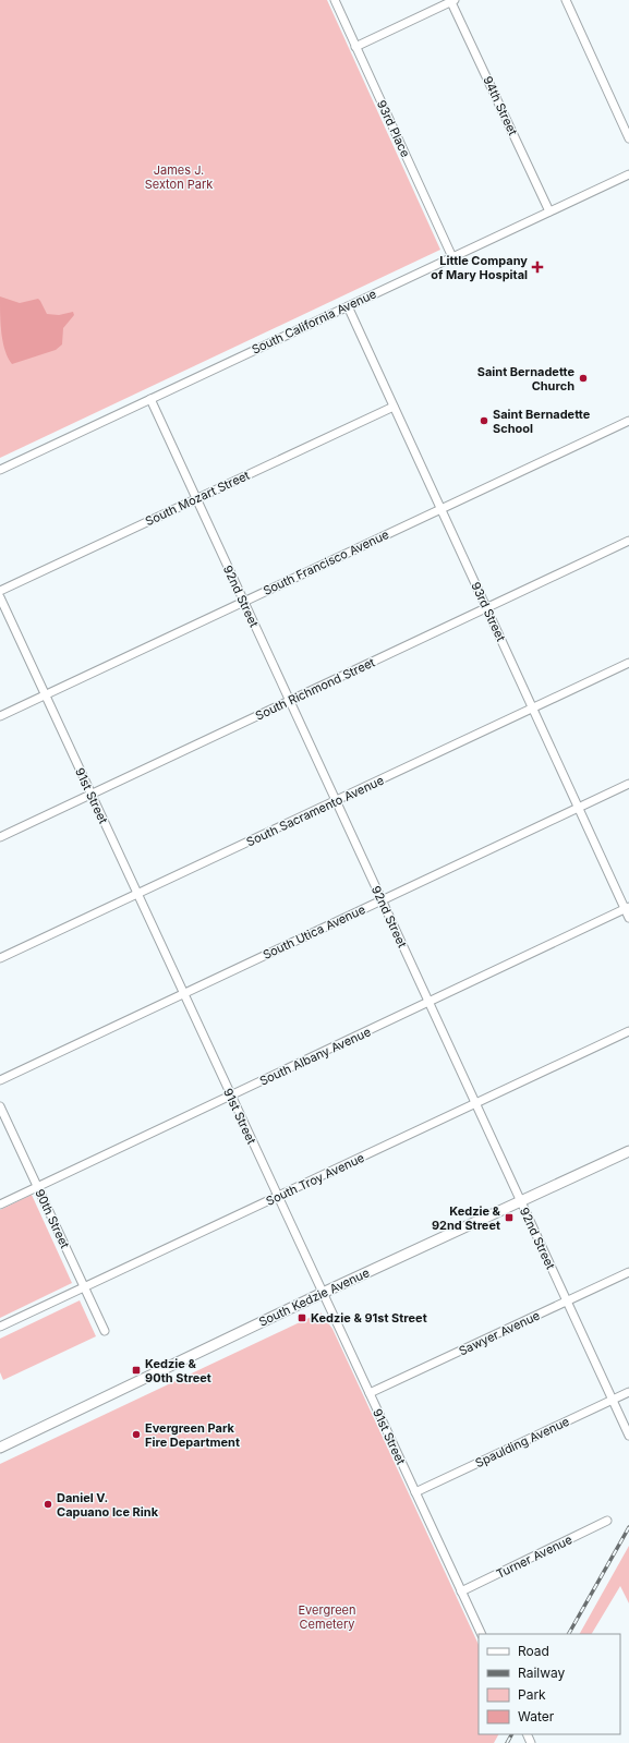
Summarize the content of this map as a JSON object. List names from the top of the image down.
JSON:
{
  "streets": {
    "main road": ["South Kedzie Avenue"],
    "street": [
      "94th Street",
      "93rd Place",
      "South California Avenue",
      "South Mozart Street",
      "South Francisco Avenue",
      "92nd Street",
      "93rd Street",
      "South Richmond Street",
      "91st Street",
      "South Sacramento Avenue",
      "South Utica Avenue",
      "South Albany Avenue",
      "South Troy Avenue",
      "90th Street",
      "Sawyer Avenue",
      "Spaulding Avenue",
      "Turner Avenue"
    ]
  },
  "crossings": [
    ["94th Street", "South California Avenue"],
    ["93rd Place", "South California Avenue"],
    ["South California Avenue", "92nd Street"],
    ["South California Avenue", "93rd Street"],
    ["South Mozart Street", "92nd Street"],
    ["South Mozart Street", "93rd Street"],
    ["South Francisco Avenue", "92nd Street"],
    ["South Francisco Avenue", "93rd Street"],
    ["South Francisco Avenue", "91st Street"],
    ["92nd Street", "South Richmond Street"],
    ["92nd Street", "South Sacramento Avenue"],
    ["92nd Street", "South Utica Avenue"],
    ["92nd Street", "South Albany Avenue"],
    ["92nd Street", "South Troy Avenue"],
    ["92nd Street", "South Kedzie Avenue"],
    ["92nd Street", "Sawyer Avenue"],
    ["92nd Street", "Spaulding Avenue"],
    ["93rd Street", "South Richmond Street"],
    ["93rd Street", "South Sacramento Avenue"],
    ["93rd Street", "South Utica Avenue"],
    ["93rd Street", "South Albany Avenue"],
    ["South Richmond Street", "91st Street"],
    ["91st Street", "South Sacramento Avenue"],
    ["91st Street", "South Utica Avenue"],
    ["91st Street", "South Albany Avenue"],
    ["91st Street", "South Troy Avenue"],
    ["91st Street", "South Kedzie Avenue"],
    ["91st Street", "Sawyer Avenue"],
    ["91st Street", "Spaulding Avenue"],
    ["91st Street", "Turner Avenue"],
    ["South Albany Avenue", "90th Street"],
    ["South Troy Avenue", "90th Street"]
  ],
  "parks": ["James J. Sexton Park", "Evergreen Cemetery"],
  "places": {
    "health": ["Little Company of Mary Hospital"],
    "other": [
      "Saint Bernadette Church",
      "Saint Bernadette School",
      "Evergreen Park Fire Department",
      "Daniel V. Capuano Ice Rink"
    ],
    "transit": ["Kedzie & 92nd Street", "Kedzie & 91st Street", "Kedzie & 90th Street"]
  },
  "legend": [
    "Road",
    "Railway",
    "Park",
    "Water"
  ]
}
